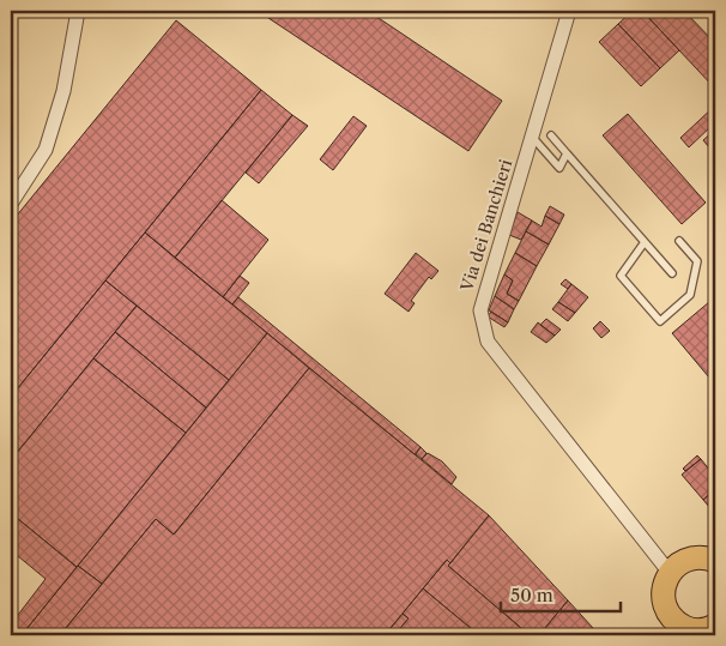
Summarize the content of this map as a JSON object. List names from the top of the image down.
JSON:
{
  "streets": {
    "street": ["Via dei Banchieri"]
  },
  "scale_bar": "50 m"
}
